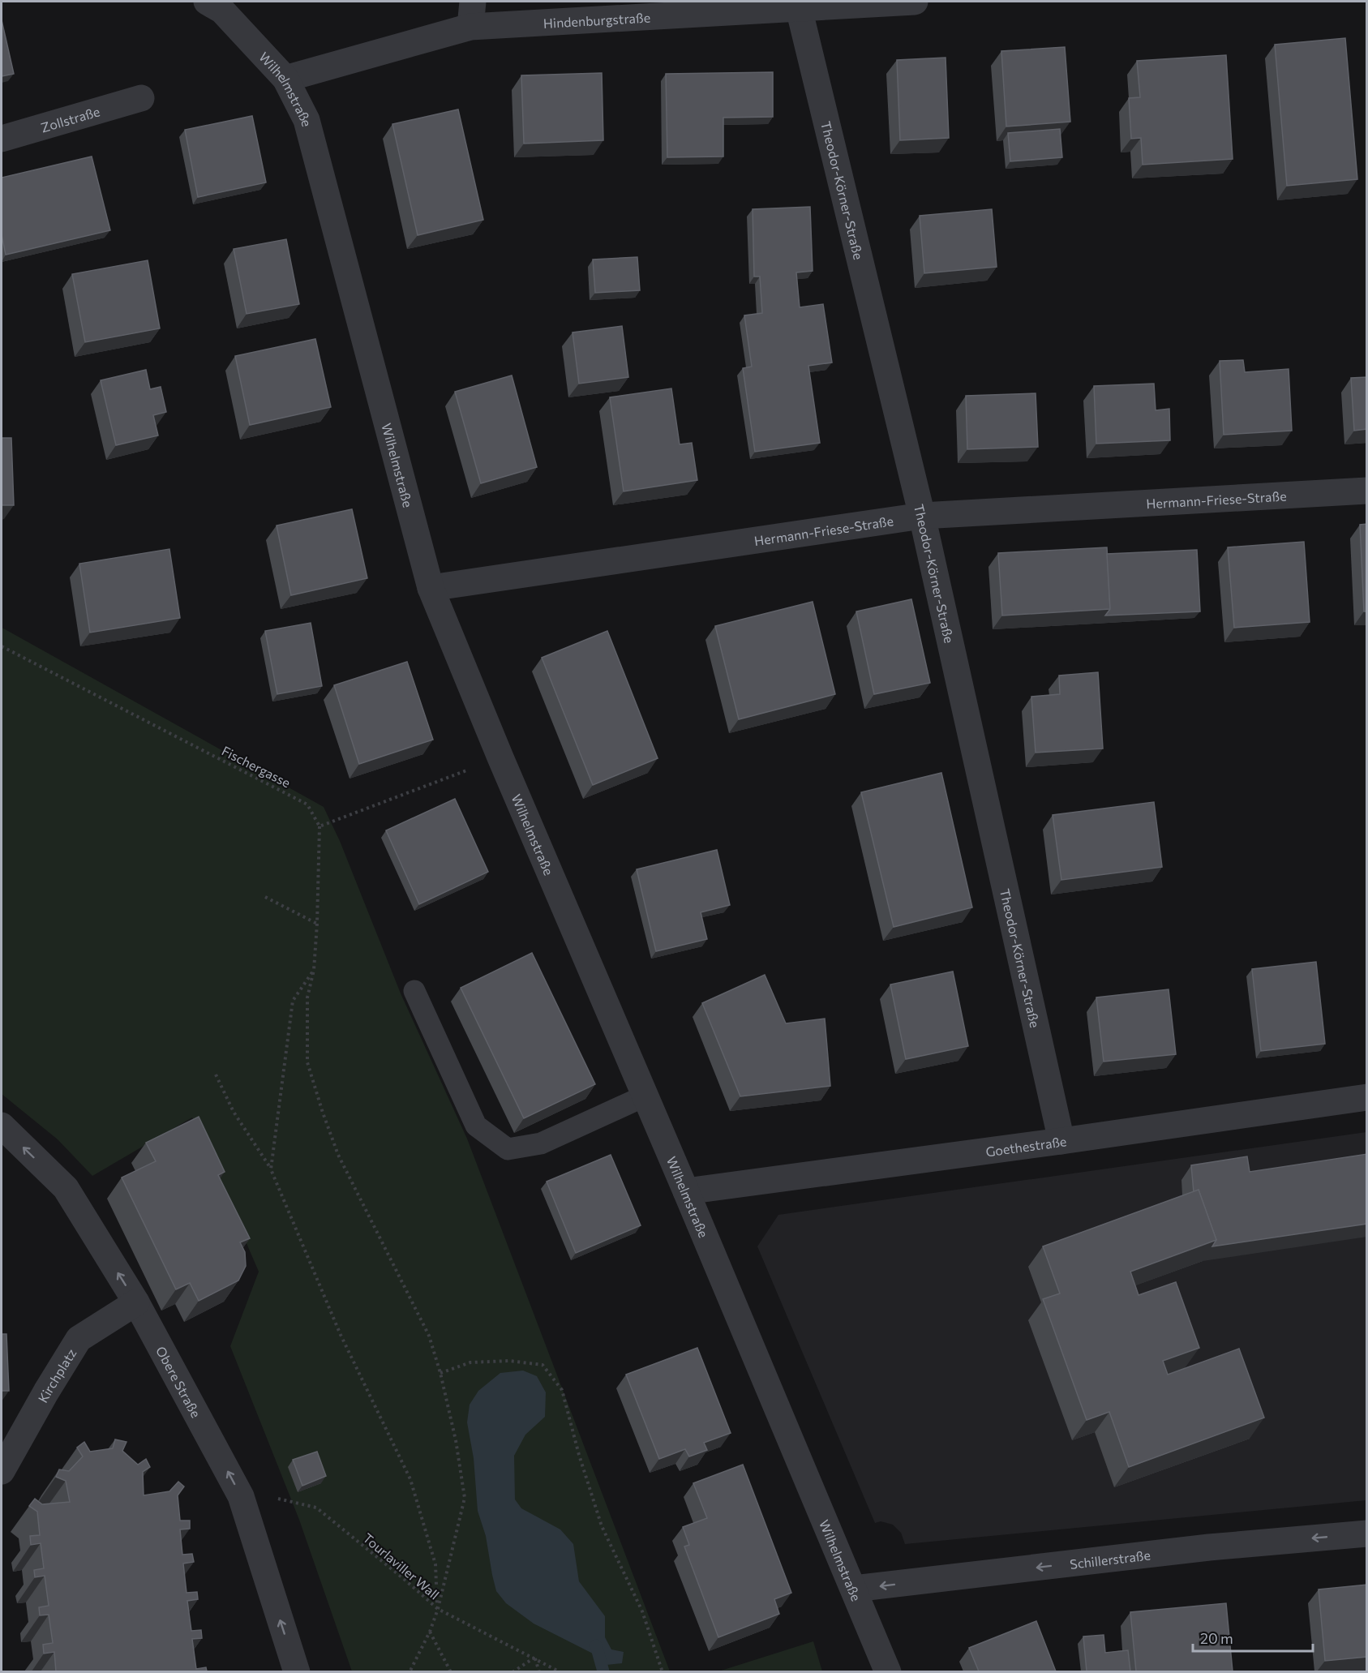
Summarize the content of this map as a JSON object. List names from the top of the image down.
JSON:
{
  "streets": {
    "street": [
      "Hindenburgstraße",
      "Wilhelmstraße",
      "Zollstraße",
      "Theodor-Körner-Straße",
      "Hermann-Friese-Straße",
      "Goethestraße",
      "Kirchplatz",
      "Obere Straße",
      "Schillerstraße"
    ],
    "path": ["Fischergasse", "Tourlaviller Wall"]
  },
  "crossings": [
    ["Hindenburgstraße", "Wilhelmstraße"],
    ["Hindenburgstraße", "Theodor-Körner-Straße"],
    ["Wilhelmstraße", "Hermann-Friese-Straße"],
    ["Wilhelmstraße", "Goethestraße"],
    ["Wilhelmstraße", "Schillerstraße"],
    ["Theodor-Körner-Straße", "Hermann-Friese-Straße"],
    ["Theodor-Körner-Straße", "Goethestraße"],
    ["Kirchplatz", "Obere Straße"],
    ["Obere Straße", "Tourlaviller Wall"]
  ],
  "one_way": ["Obere Straße", "Schillerstraße"],
  "scale_bar": "20 m"
}
